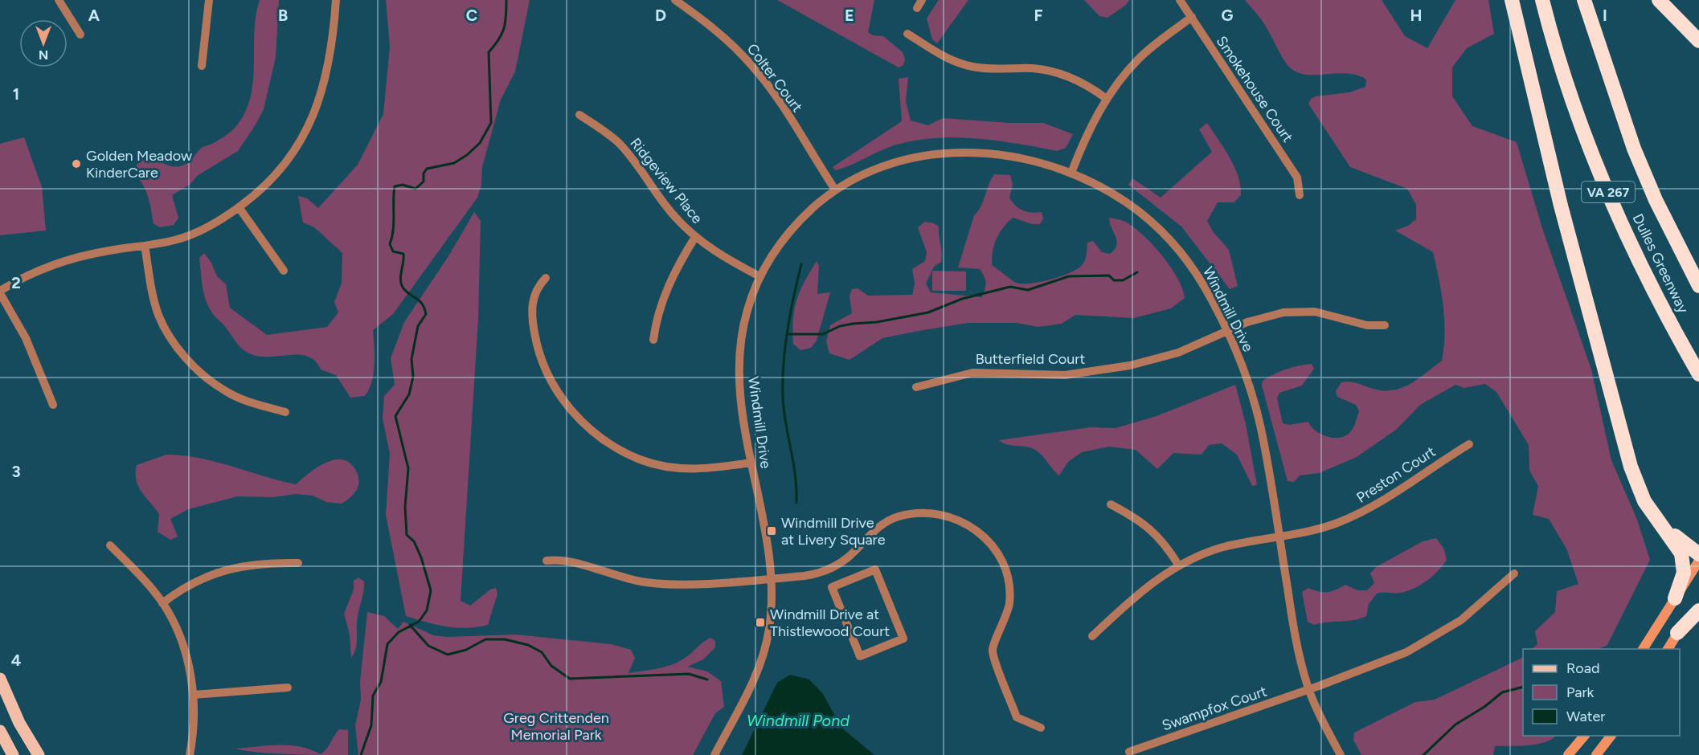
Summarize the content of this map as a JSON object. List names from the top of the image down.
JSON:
{
  "streets": {
    "highway": ["VA 267", "Dulles Greenway"],
    "street": [
      "Colter Court",
      "Smokehouse Court",
      "Ridgeview Place",
      "Windmill Drive",
      "Butterfield Court",
      "Preston Court",
      "Swampfox Court"
    ]
  },
  "crossings": [
    ["Colter Court", "Windmill Drive"],
    ["Ridgeview Place", "Windmill Drive"],
    ["Windmill Drive", "Butterfield Court"],
    ["Windmill Drive", "Preston Court"],
    ["Windmill Drive", "Swampfox Court"]
  ],
  "water": ["Windmill Pond"],
  "parks": ["Greg Crittenden Memorial Park"],
  "places": {
    "other": ["Golden Meadow KinderCare"],
    "transit": ["Windmill Drive at Livery Square", "Windmill Drive at Thistlewood Court"]
  },
  "legend": ["Road", "Park", "Water"],
  "north": "bottom",
  "grid": {
    "columns": [
      "A",
      "B",
      "C",
      "D",
      "E",
      "F",
      "G",
      "H",
      "I"
    ],
    "rows": [
      "1",
      "2",
      "3",
      "4"
    ]
  }
}
